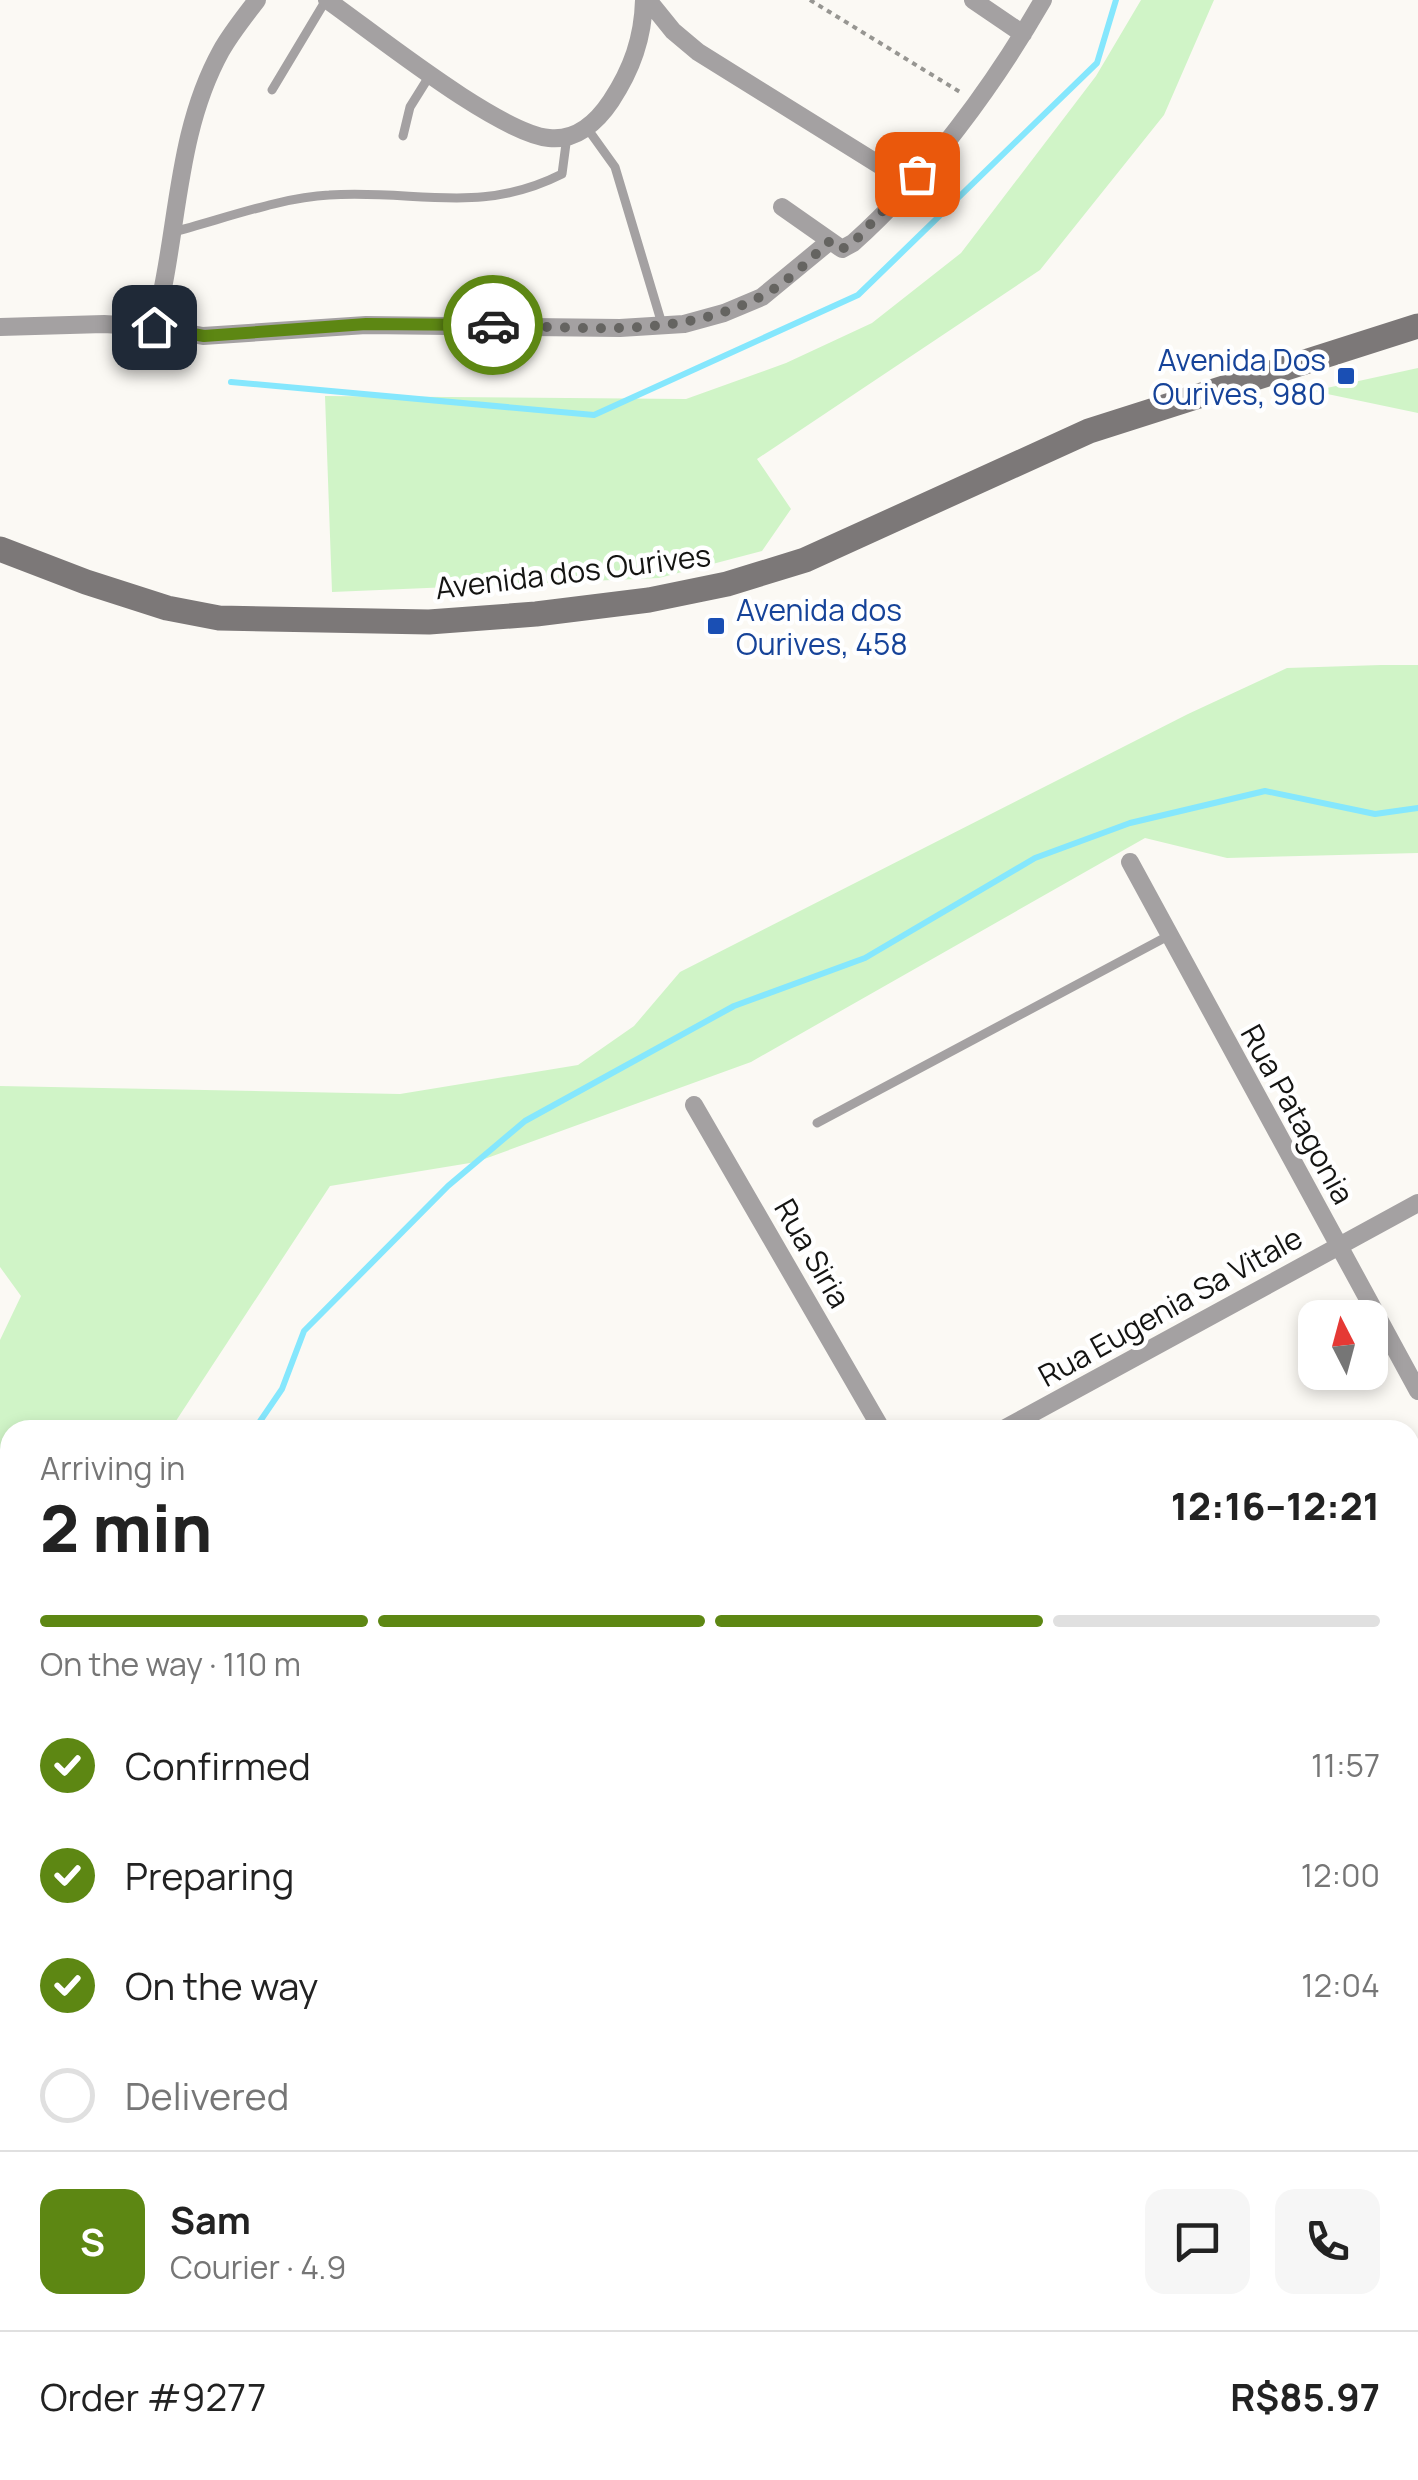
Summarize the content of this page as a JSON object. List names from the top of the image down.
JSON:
{
  "streets": {
    "main road": ["Avenida dos Ourives"],
    "street": ["Rua Patagonia", "Rua Siria", "Rua Eugenia Sa Vitale"]
  },
  "crossings": [
    ["Rua Patagonia", "Rua Eugenia Sa Vitale"]
  ],
  "places": {
    "transit": ["Avenida Dos Ourives, 980", "Avenida dos Ourives, 458"]
  },
  "north": "top",
  "page": {
    "heading": ["2 min", "Arriving in", "12:16–12:21"],
    "panel": [
      "Sam",
      "Courier · 4.9",
      "Order #9277",
      "R$85.97"
    ],
    "bar": "On the way · 110 m",
    "list": [
      ["Confirmed", "11:57"],
      ["Preparing", "12:00"],
      ["On the way", "12:04"],
      "Delivered"
    ],
    "round": "S"
  }
}
